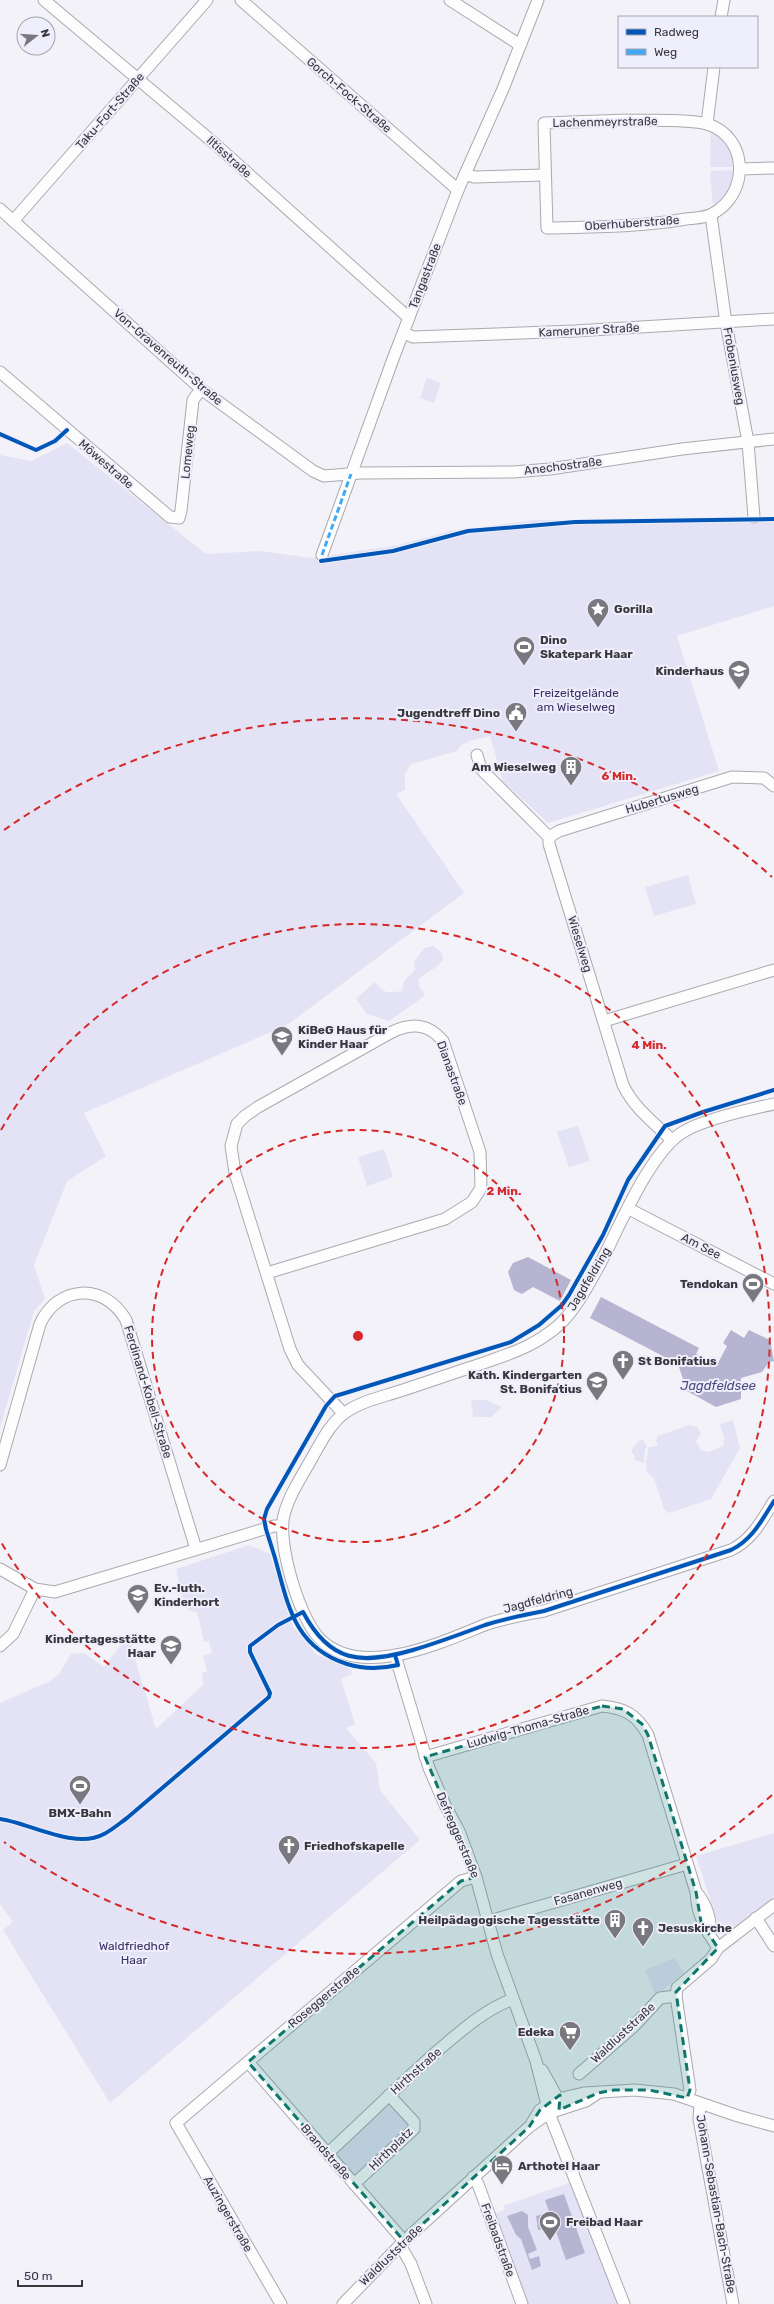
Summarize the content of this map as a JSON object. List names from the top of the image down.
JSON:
{
  "streets": {
    "street": [
      "Gorch-Fock-Straße",
      "Taku-Fort-Straße",
      "Lachenmeyrstraße",
      "Iltisstraße",
      "Oberhuberstraße",
      "Tangastraße",
      "Kameruner Straße",
      "Von-Gravenreuth-Straße",
      "Frobeniusweg",
      "Lomeweg",
      "Möwestraße",
      "Anechostraße",
      "Hubertusweg",
      "Wieselweg",
      "Dianastraße",
      "Am See",
      "Jagdfeldring",
      "Ferdinand-Kobell-Straße",
      "Ludwig-Thoma-Straße",
      "Defreggerstraße",
      "Fasanenweg",
      "Roseggerstraße",
      "Waldluststraße",
      "Hirthstraße",
      "Hirthplatz",
      "Brandstraße",
      "Johann-Sebastian-Bach-Straße",
      "Auzingerstraße",
      "Freibadstraße"
    ]
  },
  "crossings": [
    ["Gorch-Fock-Straße", "Tangastraße"],
    ["Taku-Fort-Straße", "Iltisstraße"],
    ["Taku-Fort-Straße", "Von-Gravenreuth-Straße"],
    ["Lachenmeyrstraße", "Oberhuberstraße"],
    ["Iltisstraße", "Tangastraße"],
    ["Oberhuberstraße", "Frobeniusweg"],
    ["Tangastraße", "Kameruner Straße"],
    ["Tangastraße", "Von-Gravenreuth-Straße"],
    ["Tangastraße", "Anechostraße"],
    ["Kameruner Straße", "Frobeniusweg"],
    ["Von-Gravenreuth-Straße", "Lomeweg"],
    ["Von-Gravenreuth-Straße", "Anechostraße"],
    ["Frobeniusweg", "Anechostraße"],
    ["Lomeweg", "Möwestraße"],
    ["Hubertusweg", "Wieselweg"],
    ["Wieselweg", "Jagdfeldring"],
    ["Dianastraße", "Jagdfeldring"],
    ["Am See", "Jagdfeldring"],
    ["Jagdfeldring", "Defreggerstraße"],
    ["Ludwig-Thoma-Straße", "Defreggerstraße"],
    ["Ludwig-Thoma-Straße", "Fasanenweg"],
    ["Defreggerstraße", "Fasanenweg"],
    ["Defreggerstraße", "Roseggerstraße"],
    ["Defreggerstraße", "Waldluststraße"],
    ["Defreggerstraße", "Hirthstraße"],
    ["Roseggerstraße", "Brandstraße"],
    ["Roseggerstraße", "Auzingerstraße"],
    ["Waldluststraße", "Brandstraße"],
    ["Waldluststraße", "Freibadstraße"],
    ["Hirthstraße", "Hirthplatz"],
    ["Hirthstraße", "Brandstraße"],
    ["Hirthplatz", "Brandstraße"]
  ],
  "water": ["Jagdfeldsee"],
  "parks": ["Freizeitgelände am Wieselweg", "Waldfriedhof Haar"],
  "places": {
    "place": ["Gorilla"],
    "sports": [
      "Dino Skatepark Haar",
      "Tendokan",
      "BMX-Bahn",
      "Freibad Haar"
    ],
    "school or university": [
      "Kinderhaus",
      "KiBeG Haus für Kinder Haar",
      "Kath. Kindergarten St. Bonifatius",
      "Ev.-luth. Kinderhort",
      "Kindertagesstätte Haar"
    ],
    "public building": ["Jugendtreff Dino"],
    "building": ["Am Wieselweg", "Heilpädagogische Tagesstätte"],
    "church": ["St Bonifatius", "Friedhofskapelle", "Jesuskirche"],
    "supermarket": ["Edeka"],
    "hotel": ["Arthotel Haar"]
  },
  "legend": ["Radweg", "Weg"],
  "scale_bar": "50 m",
  "north": "right",
  "rings": ["6 Min.", "4 Min.", "2 Min."]
}
